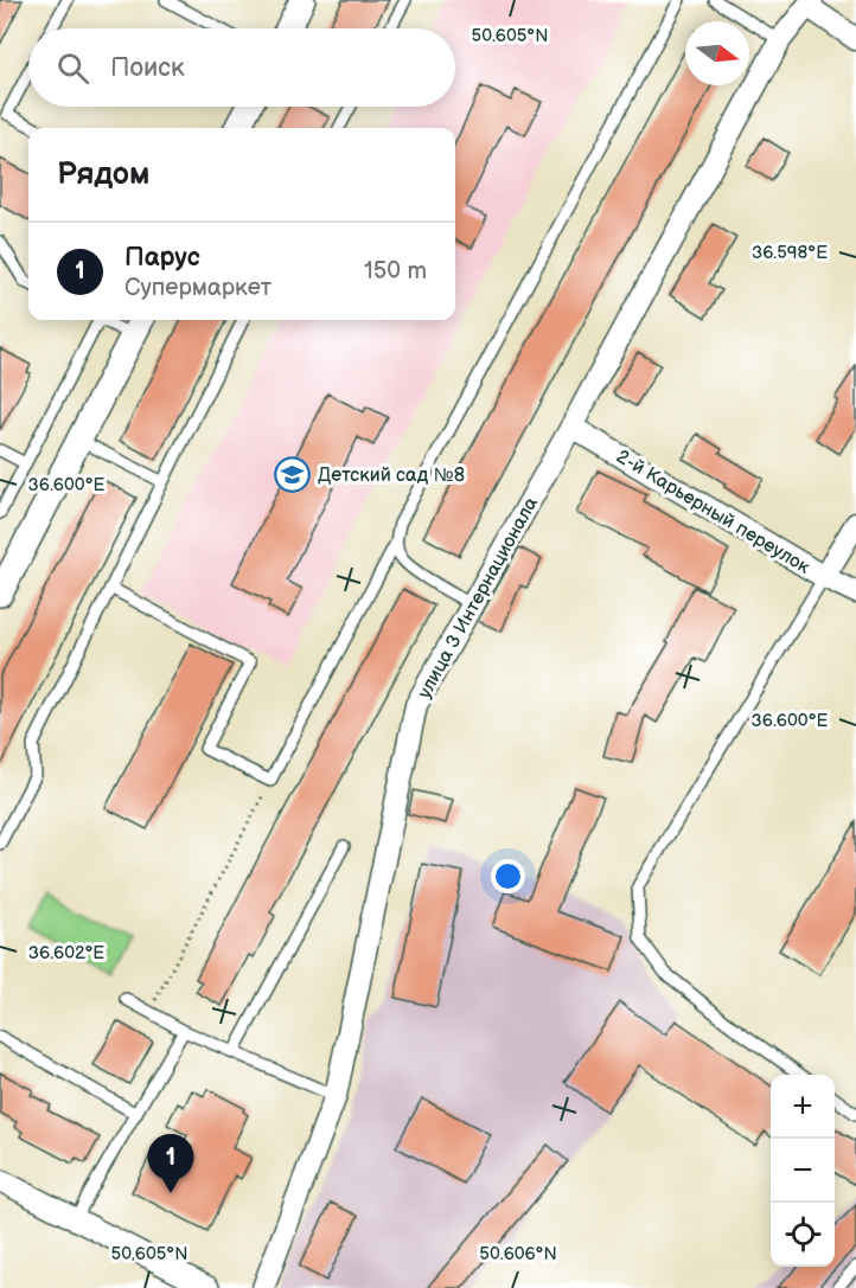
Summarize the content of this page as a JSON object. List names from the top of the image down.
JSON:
{
  "streets": {
    "street": ["2-й Карьерный переулок", "улица 3 Интернационала"]
  },
  "crossings": [
    ["2-й Карьерный переулок", "улица 3 Интернационала"]
  ],
  "places": {
    "school or university": ["Детский сад №8"]
  },
  "north": "right",
  "page": {
    "search": "Поиск",
    "heading": "Рядом",
    "list": [
      {
        "mark": "1",
        "name": "Парус",
        "note": "Супермаркет",
        "value": "150 m"
      }
    ],
    "map_buttons": ["+", "−"],
    "pins": "1"
  },
  "coordinates": [
    "50.605°N",
    "36.598°E",
    "36.600°E",
    "36.602°E",
    "50.606°N"
  ]
}
